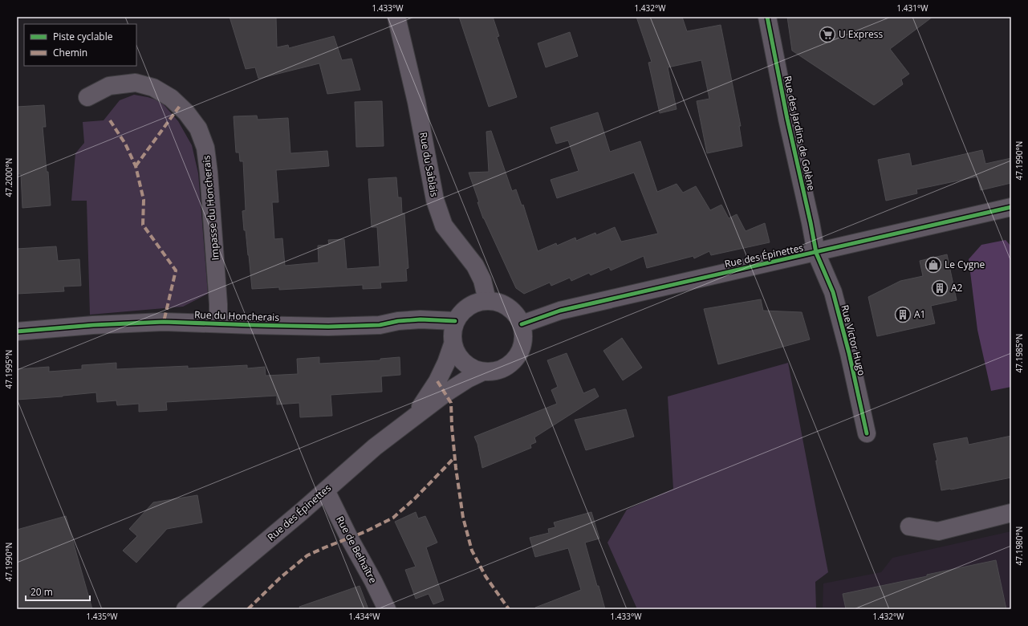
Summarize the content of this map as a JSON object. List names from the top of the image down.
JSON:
{
  "streets": {
    "street": [
      "Rue des Jardins de Golène",
      "Rue du Sablais",
      "Impasse du Honcherais",
      "Rue des Épinettes",
      "Rue du Honcherais",
      "Rue Victor Hugo",
      "Rue de Belhaître"
    ]
  },
  "crossings": [
    ["Rue des Jardins de Golène", "Rue des Épinettes"],
    ["Rue des Jardins de Golène", "Rue Victor Hugo"],
    ["Rue du Sablais", "Rue des Épinettes"],
    ["Rue du Sablais", "Rue du Honcherais"],
    ["Impasse du Honcherais", "Rue du Honcherais"],
    ["Rue des Épinettes", "Rue du Honcherais"],
    ["Rue des Épinettes", "Rue Victor Hugo"],
    ["Rue des Épinettes", "Rue de Belhaître"]
  ],
  "places": {
    "supermarket": ["U Express"],
    "shop": ["Le Cygne"],
    "building": ["A2", "A1"]
  },
  "legend": ["Piste cyclable", "Chemin"],
  "scale_bar": "20 m",
  "coordinates": [
    "1.433°W",
    "1.432°W",
    "1.431°W",
    "47.1990°N",
    "47.2000°N",
    "47.1985°N",
    "47.1995°N",
    "47.1980°N",
    "1.435°W",
    "1.434°W"
  ]
}
